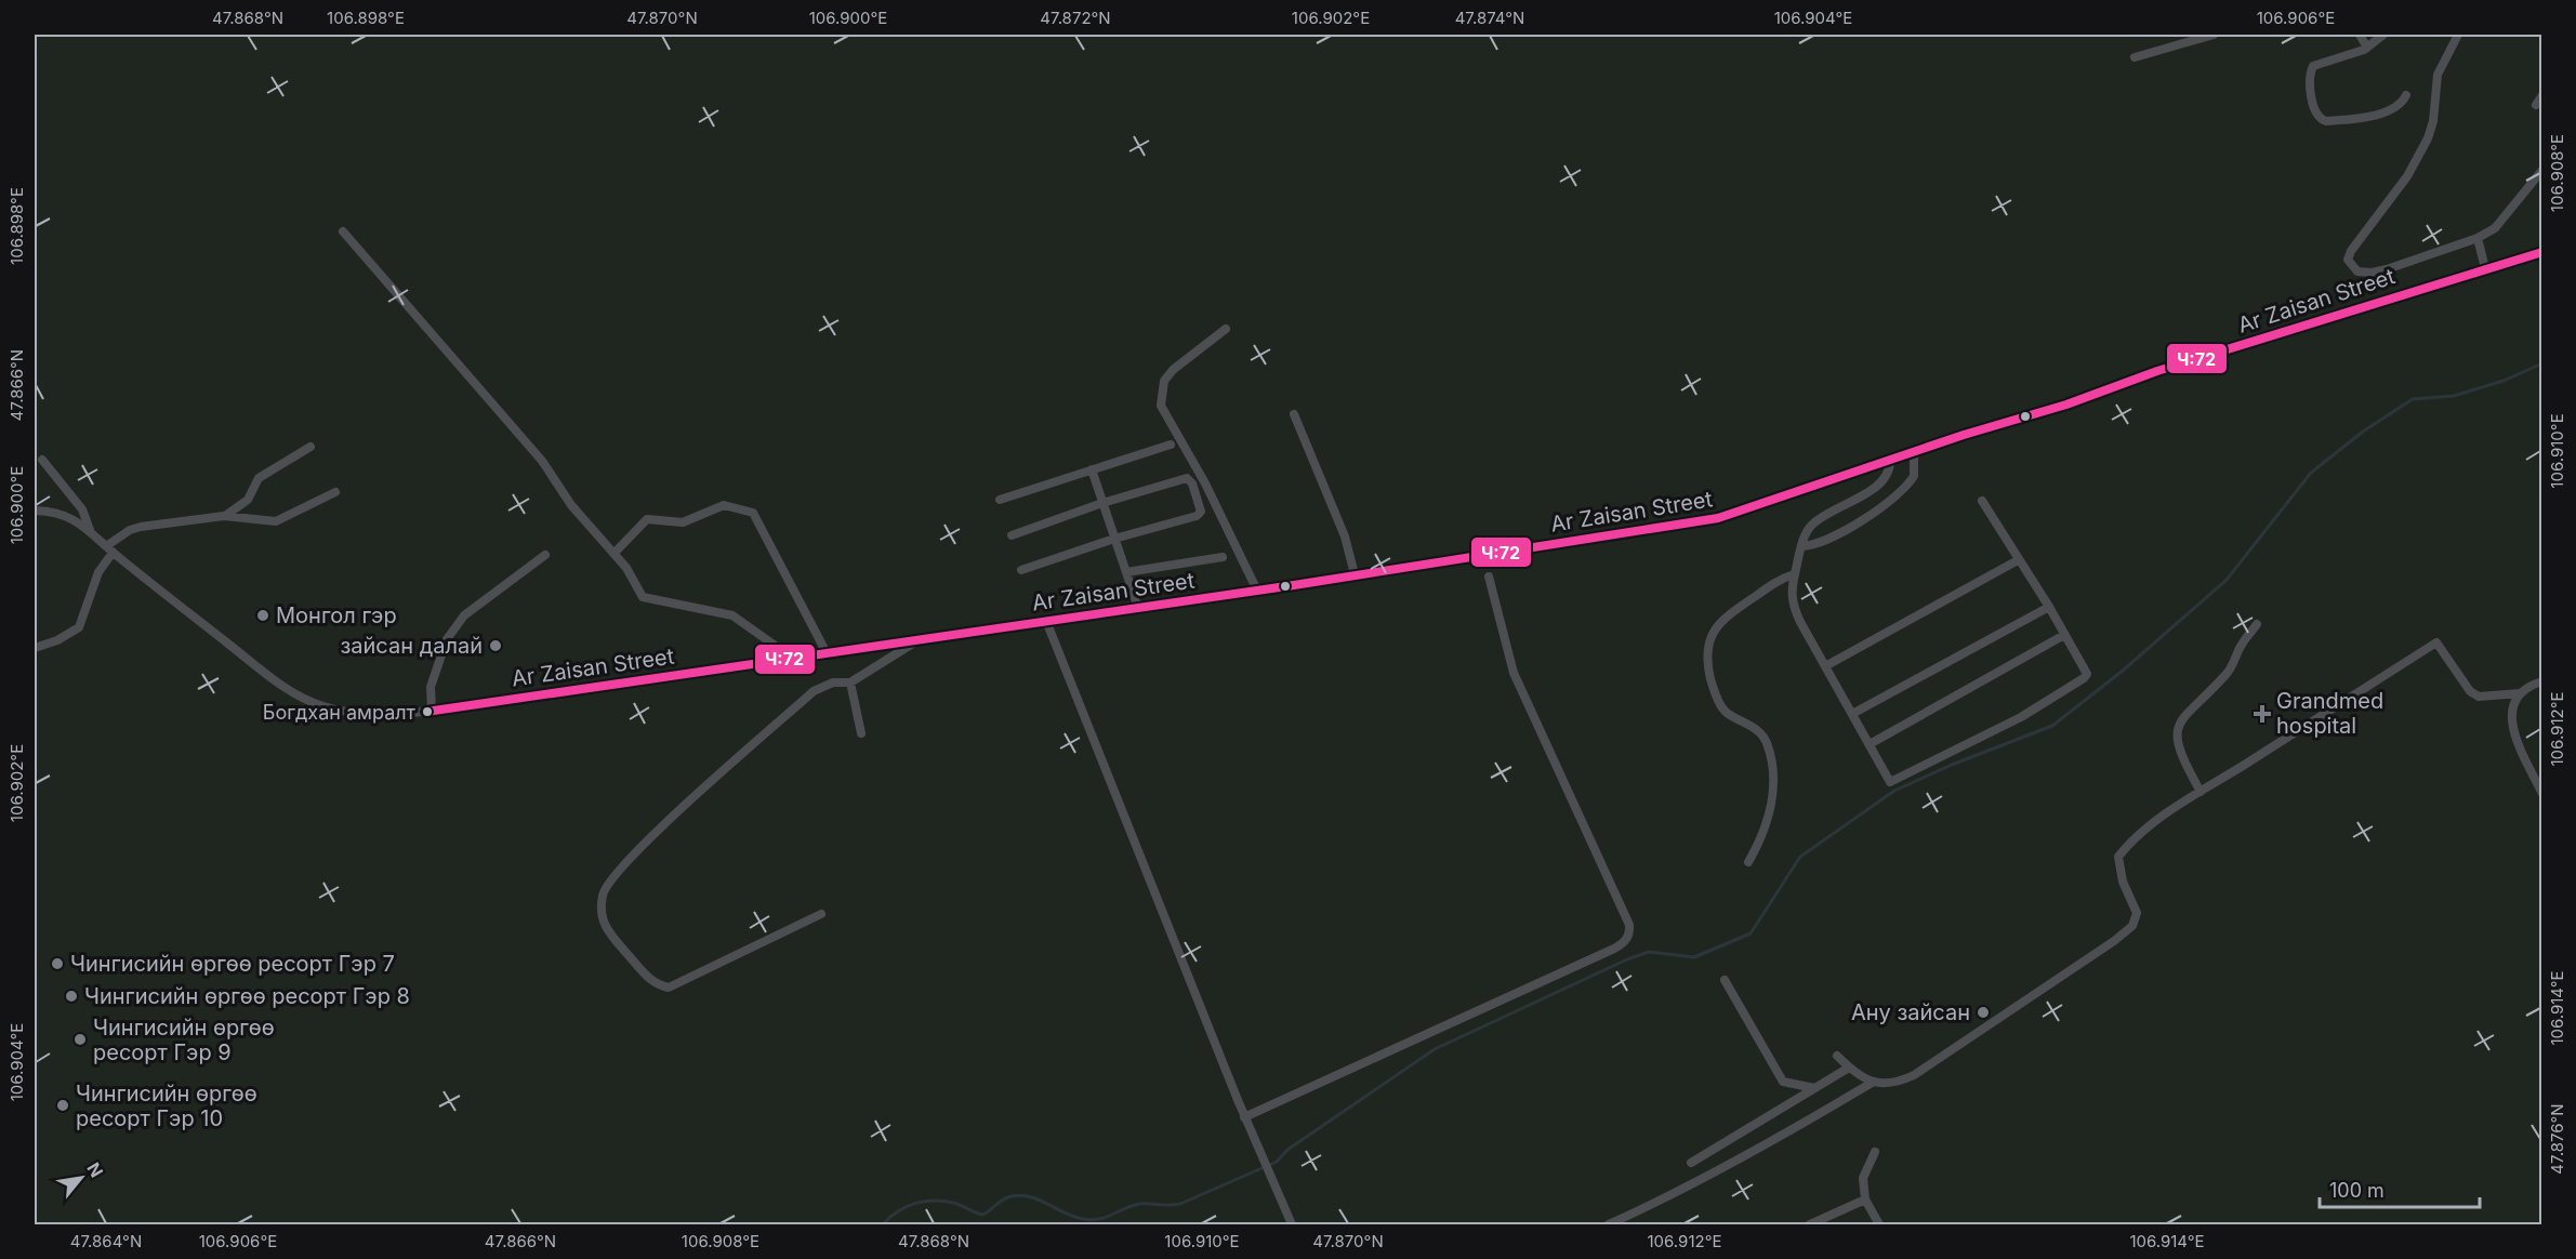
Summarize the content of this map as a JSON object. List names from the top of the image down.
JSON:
{
  "streets": {
    "street": ["Ar Zaisan Street"]
  },
  "places": {
    "other": [
      "Монгол гэр",
      "зайсан далай",
      "Богдхан амралт",
      "Чингисийн өргөө ресорт Гэр 7",
      "Чингисийн өргөө ресорт Гэр 8",
      "Ану зайсан",
      "Чингисийн өргөө ресорт Гэр 9",
      "Чингисийн өргөө ресорт Гэр 10"
    ],
    "health": ["Grandmed hospital"]
  },
  "lines": ["transit line Ч:72"],
  "scale_bar": "100 m",
  "north": "top right",
  "coordinates": [
    "47.868°N",
    "106.898°E",
    "47.870°N",
    "106.900°E",
    "47.872°N",
    "106.902°E",
    "47.874°N",
    "106.904°E",
    "106.906°E",
    "106.908°E",
    "47.866°N",
    "106.910°E",
    "106.912°E",
    "106.914°E",
    "47.876°N",
    "47.864°N"
  ]
}
